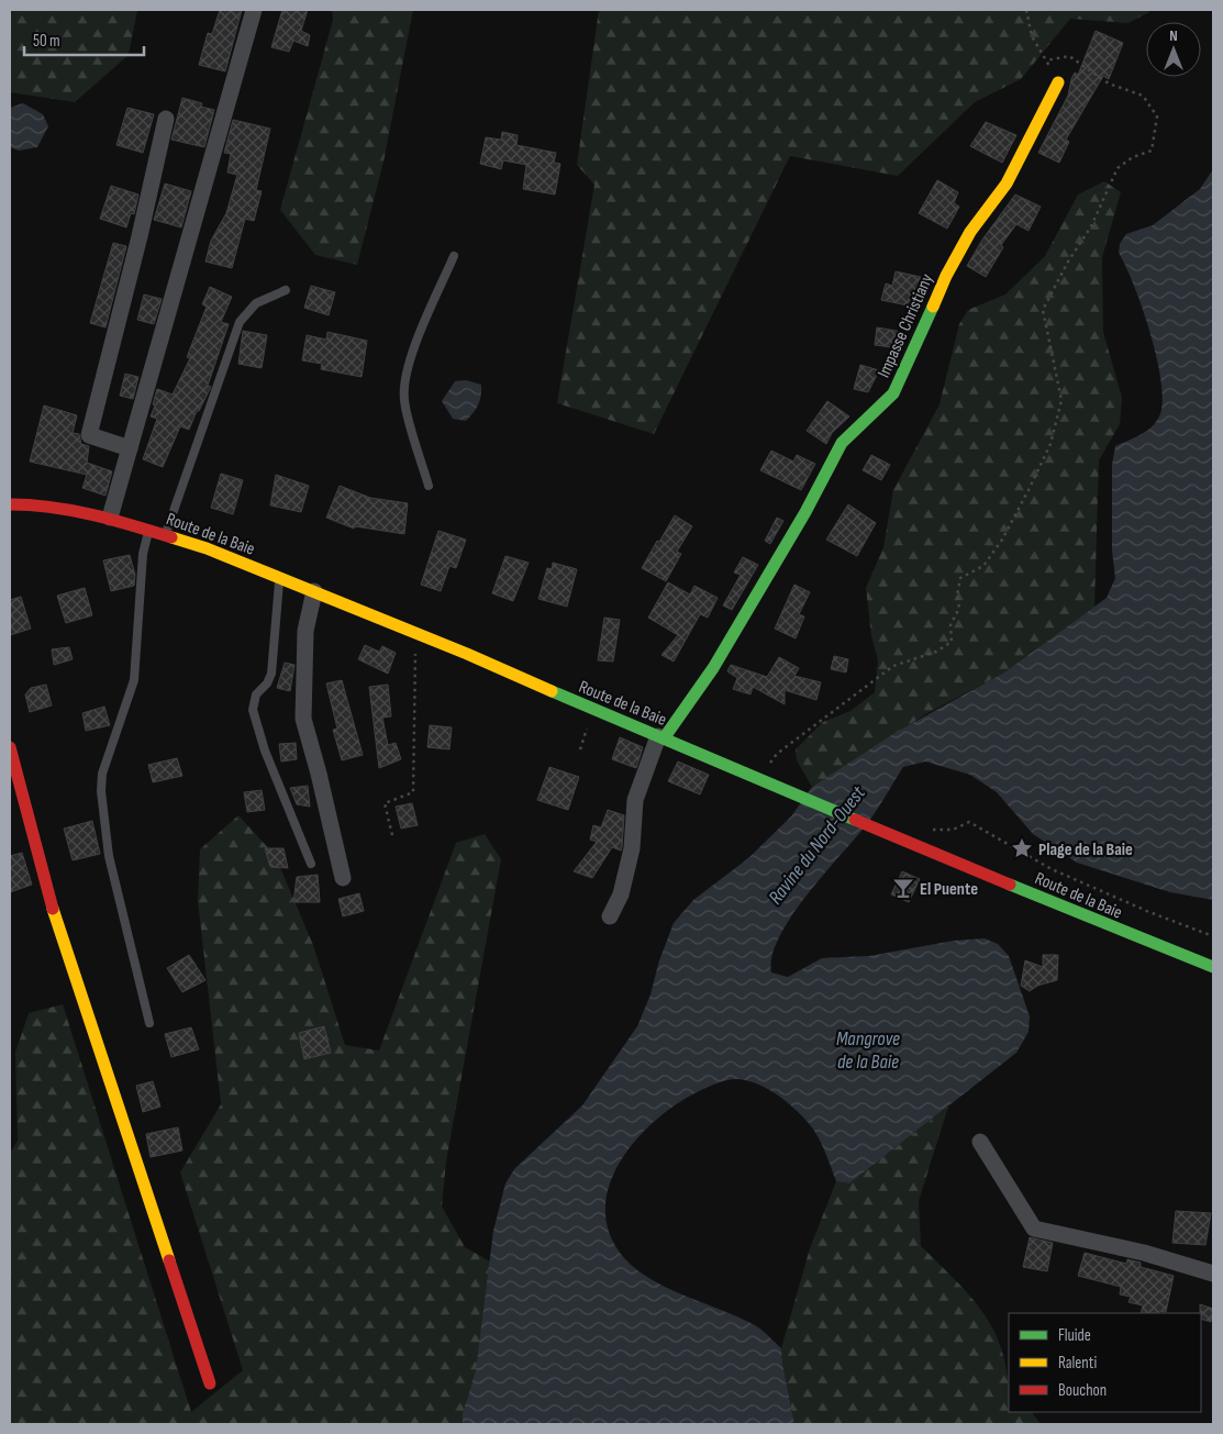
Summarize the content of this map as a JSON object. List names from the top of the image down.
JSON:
{
  "streets": {
    "street": ["Impasse Christiany", "Route de la Baie"]
  },
  "crossings": [
    ["Impasse Christiany", "Route de la Baie"]
  ],
  "water": ["Ravine du Nord-Ouest", "Mangrove de la Baie"],
  "places": {
    "place": ["Plage de la Baie"],
    "bar": ["El Puente"]
  },
  "legend": ["Fluide", "Ralenti", "Bouchon"],
  "scale_bar": "50 m",
  "north": "top"
}
